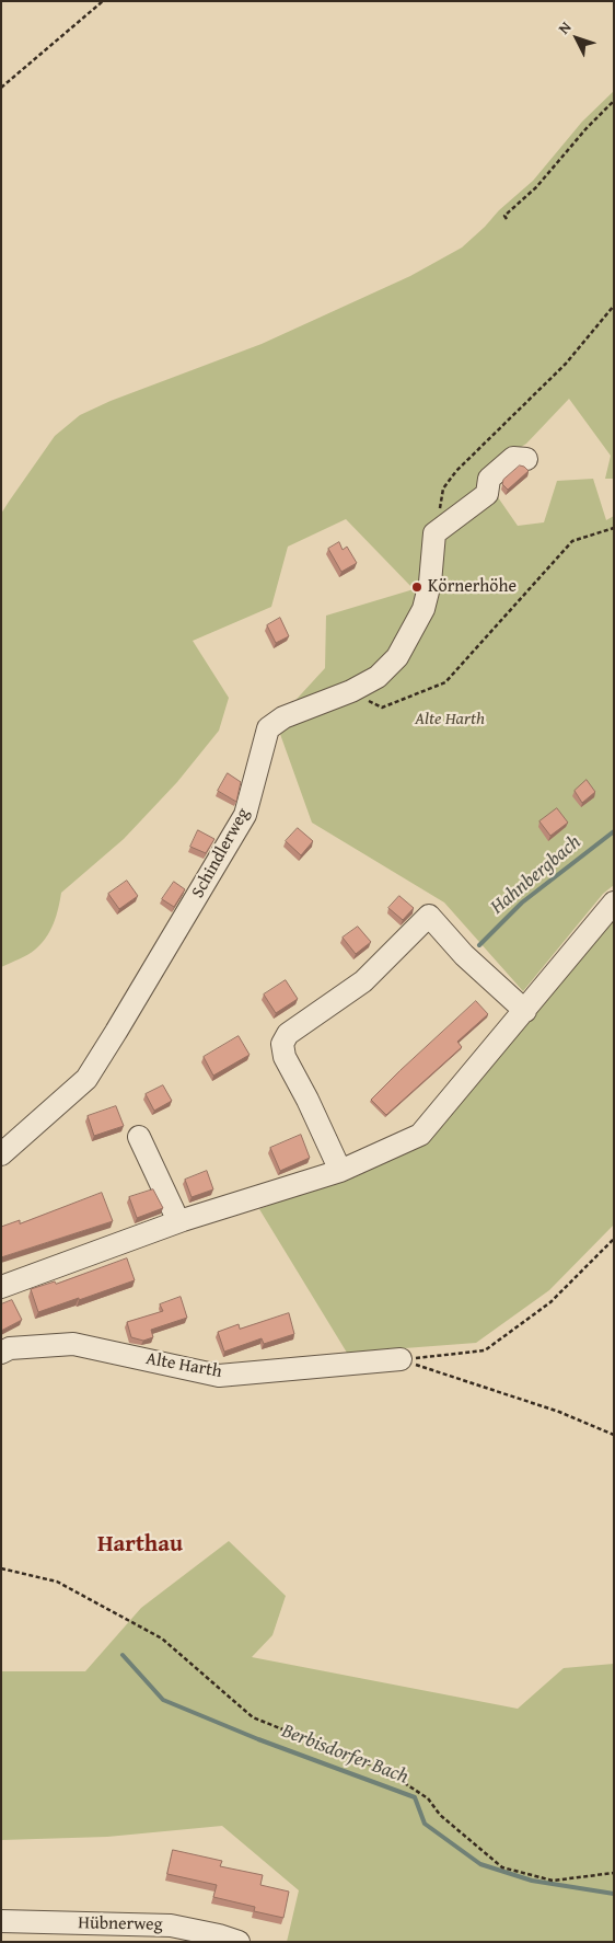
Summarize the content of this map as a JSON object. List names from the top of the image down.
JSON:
{
  "streets": {
    "street": ["Schindlerweg", "Alte Harth", "Hübnerweg"]
  },
  "districts": ["Harthau"],
  "water": ["Hahnbergbach", "Berbisdorfer Bach"],
  "parks": ["Alte Harth"],
  "places": ["Körnerhöhe"],
  "north": "top left"
}
